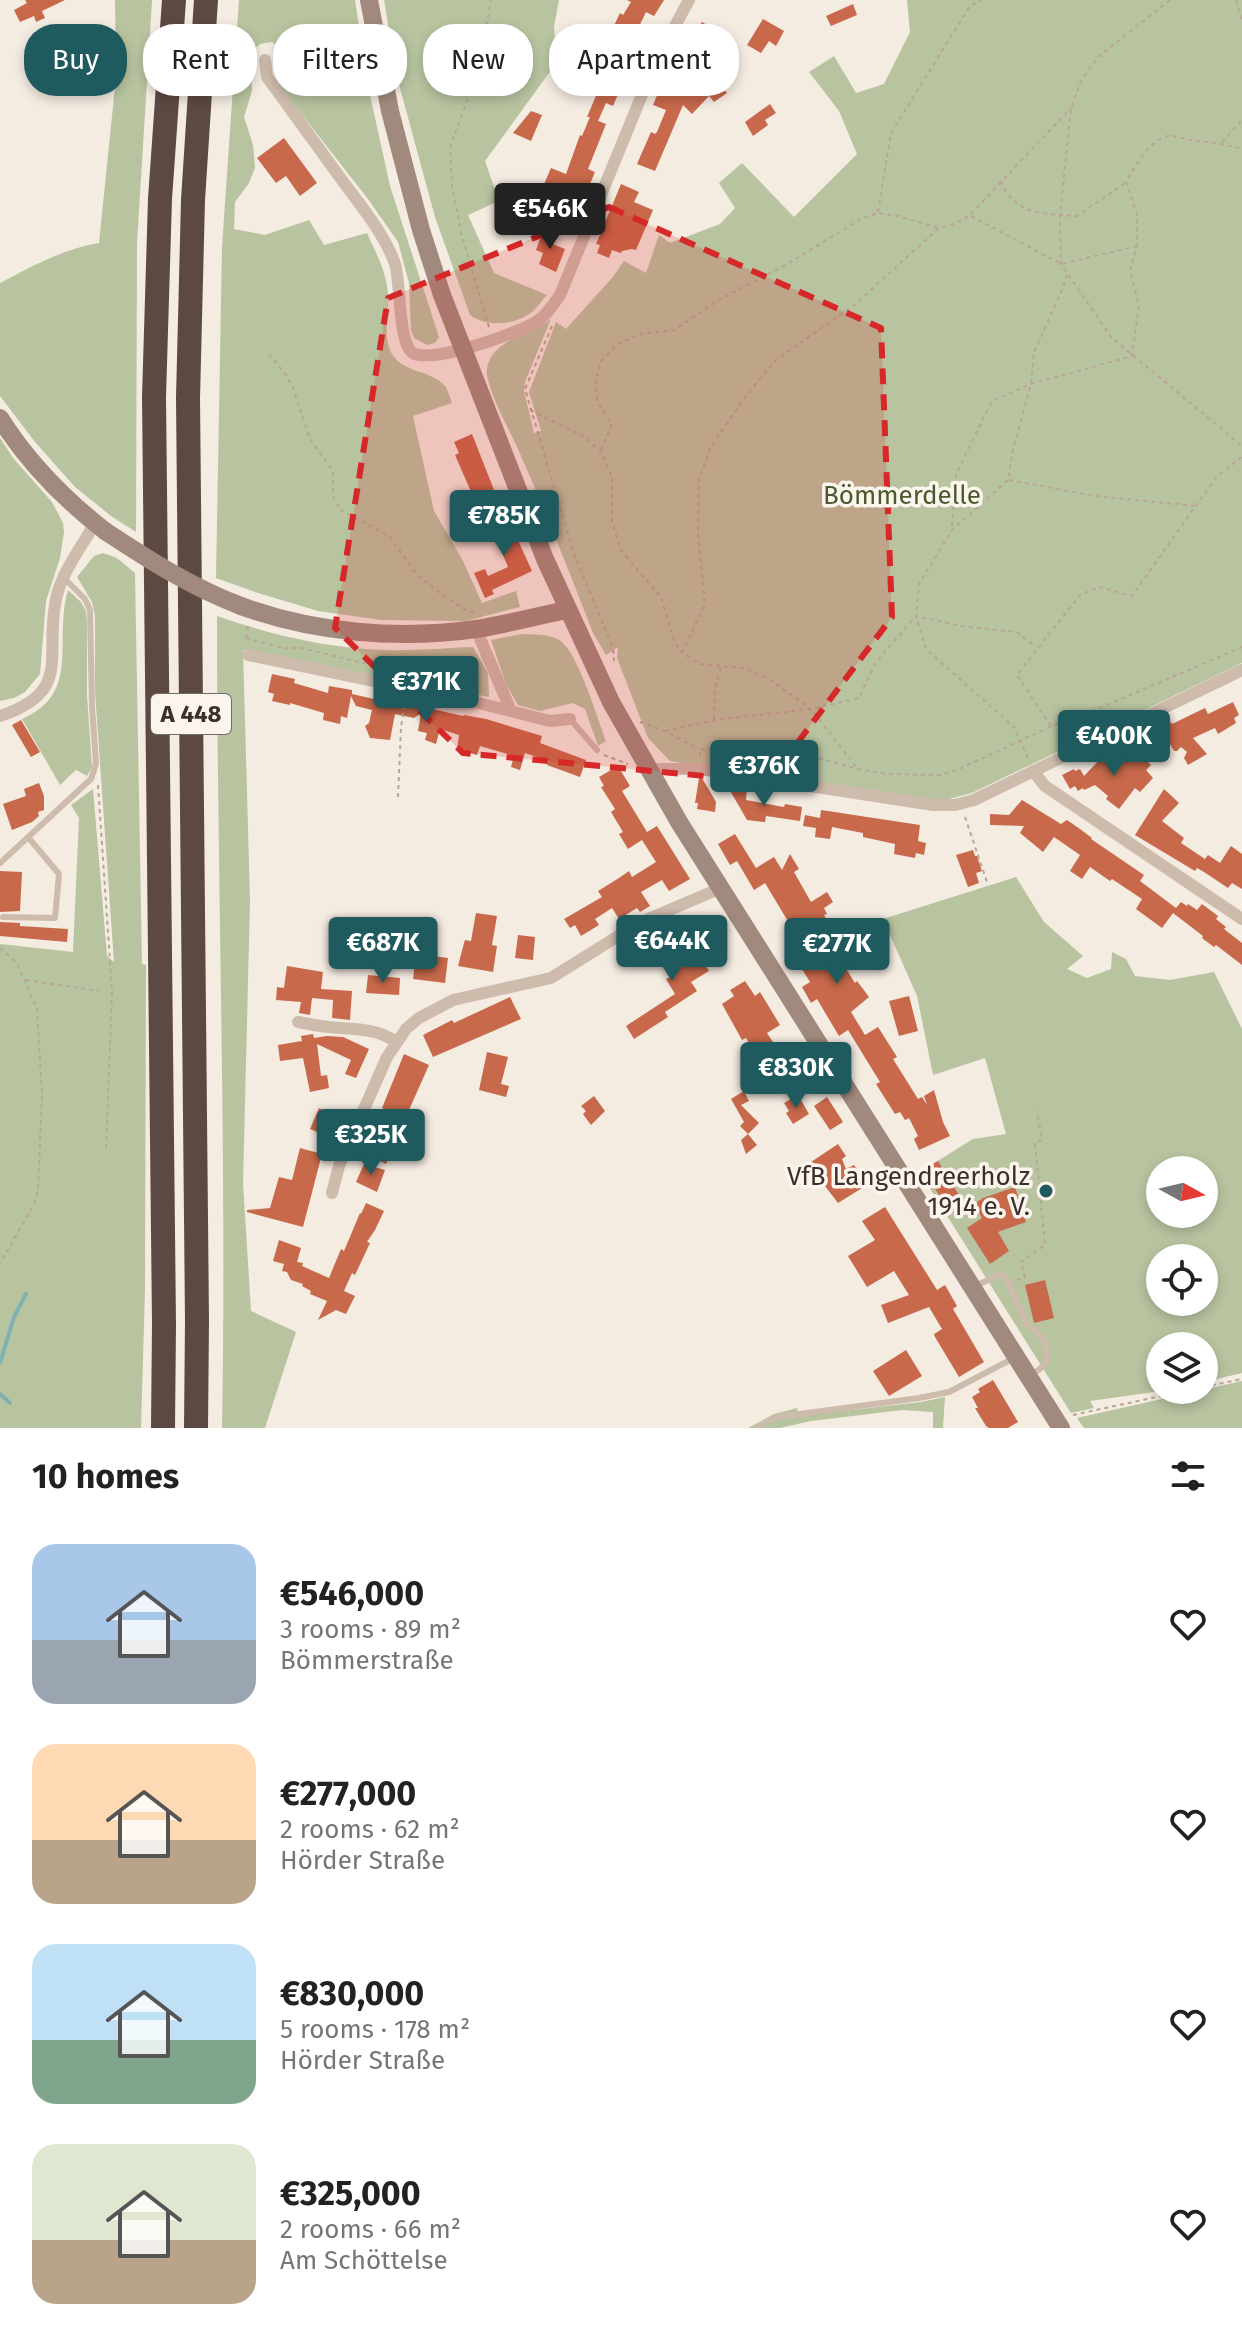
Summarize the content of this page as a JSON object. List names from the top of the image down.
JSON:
{
  "streets": {
    "highway": ["A 448"]
  },
  "parks": ["Bömmerdelle"],
  "places": ["VfB Langendreerholz 1914 e. V."],
  "north": "right",
  "page": {
    "chip": [
      "Buy",
      "Rent",
      "Filters",
      "New",
      "Apartment"
    ],
    "price": [
      "€546K",
      "€785K",
      "€371K",
      "€400K",
      "€376K",
      "€644K",
      "€687K",
      "€277K",
      "€830K",
      "€325K"
    ],
    "heading": "10 homes",
    "list": [
      {
        "name": "€546,000",
        "note": "3 rooms · 89 m² · Bömmerstraße"
      },
      {
        "name": "€277,000",
        "note": "2 rooms · 62 m² · Hörder Straße"
      },
      {
        "name": "€830,000",
        "note": "5 rooms · 178 m² · Hörder Straße"
      },
      {
        "name": "€325,000",
        "note": "2 rooms · 66 m² · Am Schöttelse"
      }
    ]
  }
}
